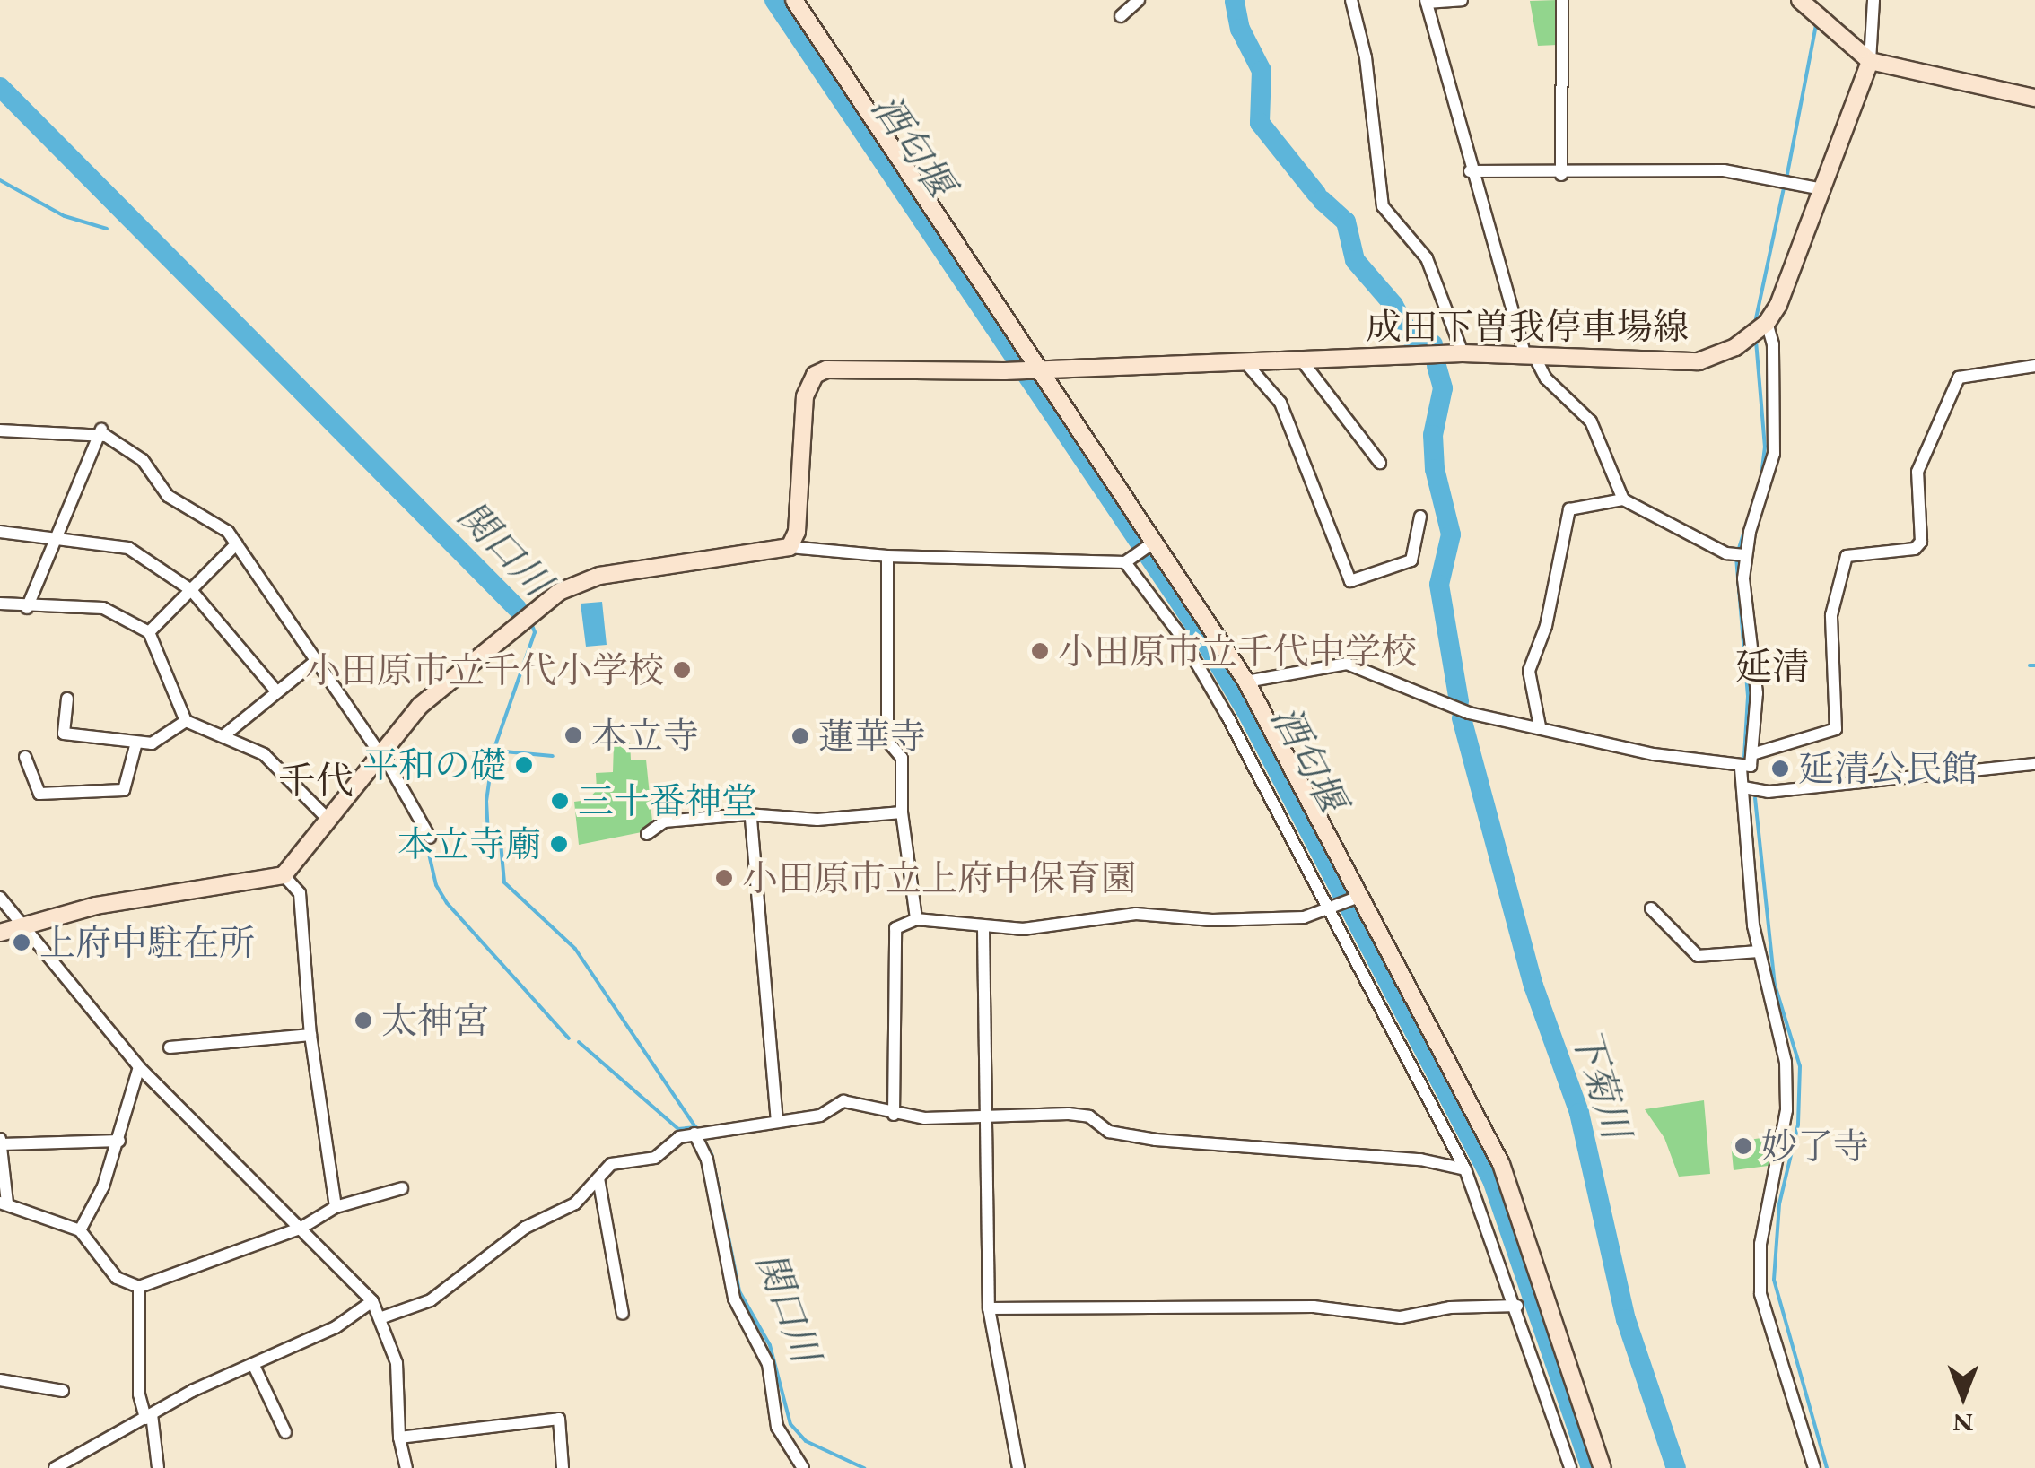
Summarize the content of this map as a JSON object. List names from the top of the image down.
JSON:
{
  "streets": {
    "main road": ["成田下曽我停車場線"]
  },
  "districts": ["延清", "千代"],
  "water": ["酒匂堰", "関口川", "下菊川"],
  "places": [
    "小田原市立千代中学校",
    "小田原市立千代小学校",
    "本立寺",
    "蓮華寺",
    "平和の礎",
    "延清公民館",
    "三十番神堂",
    "本立寺廟",
    "小田原市立上府中保育園",
    "上府中駐在所",
    "太神宮",
    "妙了寺"
  ],
  "north": "bottom"
}
